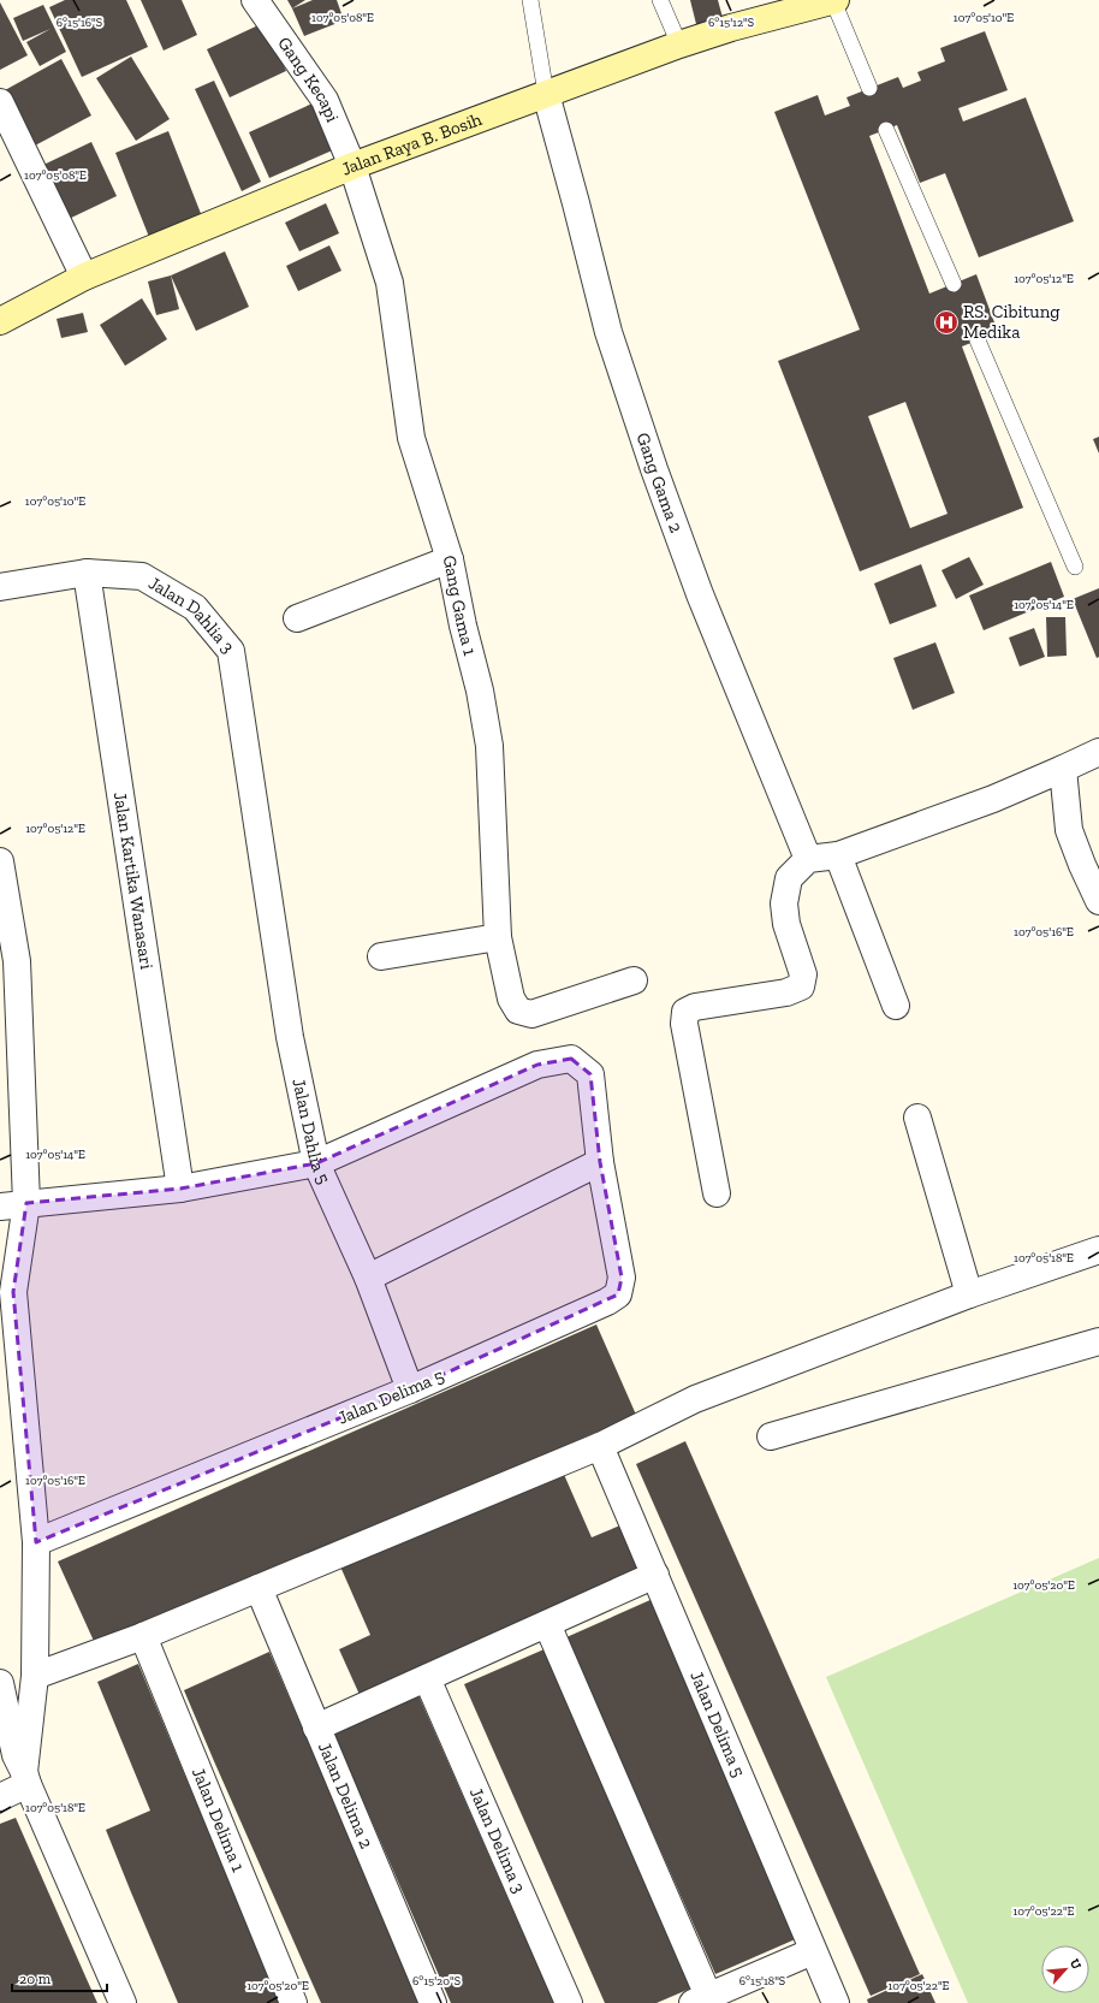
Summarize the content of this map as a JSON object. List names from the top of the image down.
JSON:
{
  "streets": {
    "main road": ["Jalan Raya B. Bosih"],
    "street": [
      "Gang Kecapi",
      "Gang Gama 2",
      "Gang Gama 1",
      "Jalan Dahlia 3",
      "Jalan Kartika Wanasari",
      "Jalan Dahlia 5",
      "Jalan Delima 5",
      "Jalan Delima 2",
      "Jalan Delima 1",
      "Jalan Delima 3"
    ]
  },
  "crossings": [
    ["Gang Kecapi", "Jalan Raya B. Bosih"],
    ["Gang Kecapi", "Gang Gama 1"],
    ["Jalan Raya B. Bosih", "Gang Gama 2"],
    ["Jalan Raya B. Bosih", "Gang Gama 1"],
    ["Jalan Dahlia 3", "Jalan Kartika Wanasari"],
    ["Jalan Dahlia 3", "Jalan Dahlia 5"],
    ["Jalan Kartika Wanasari", "Jalan Delima 5"],
    ["Jalan Dahlia 5", "Jalan Delima 5"]
  ],
  "places": {
    "hospital": ["RS. Cibitung Medika"]
  },
  "scale_bar": "20 m",
  "north": "top right",
  "coordinates": [
    "107°05'08\"E",
    "107°05'10\"E",
    "6°15'16\"S",
    "6°15'12\"S",
    "107°05'12\"E",
    "107°05'14\"E",
    "107°05'16\"E",
    "107°05'18\"E",
    "107°05'20\"E",
    "107°05'22\"E",
    "6°15'20\"S",
    "6°15'18\"S"
  ]
}
